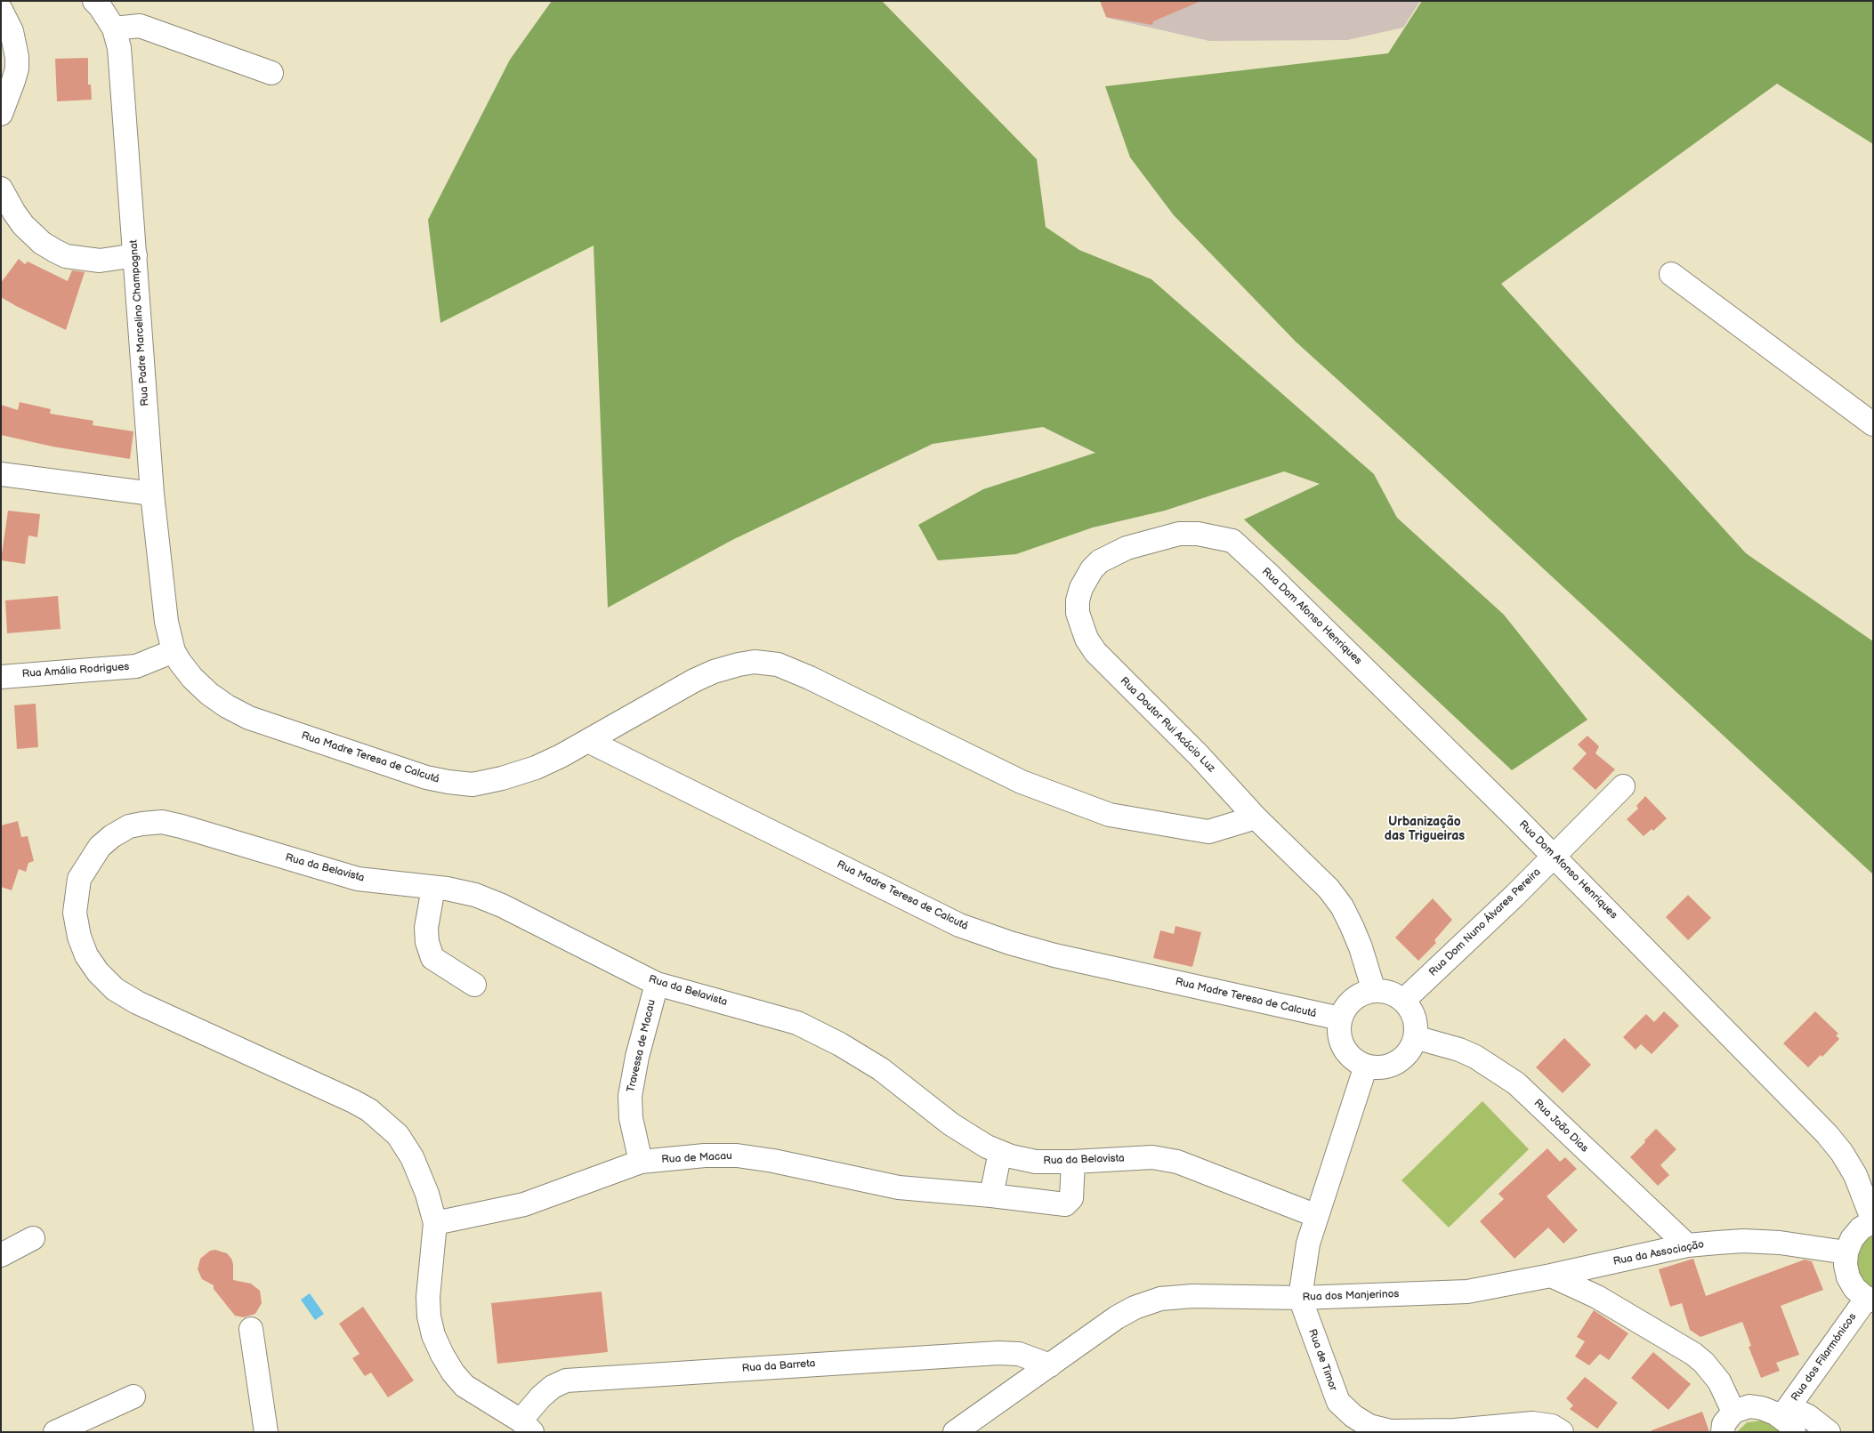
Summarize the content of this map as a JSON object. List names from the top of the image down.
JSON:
{
  "streets": {
    "street": [
      "Rua Padre Marcelino Champagnat",
      "Rua Dom Afonso Henriques",
      "Rua Amália Rodrigues",
      "Rua Doutor Rui Acácio Luz",
      "Rua Madre Teresa de Calcutá",
      "Rua da Belavista",
      "Rua Dom Nuno Álvares Pereira",
      "Travessa de Macau",
      "Rua João Dias",
      "Rua de Macau",
      "Rua da Associação",
      "Rua dos Manjerinos",
      "Rua dos Filarmónicos",
      "Rua de Timor",
      "Rua da Barreta"
    ]
  },
  "crossings": [
    ["Rua Padre Marcelino Champagnat", "Rua Amália Rodrigues"],
    ["Rua Padre Marcelino Champagnat", "Rua Madre Teresa de Calcutá"],
    ["Rua Dom Afonso Henriques", "Rua Doutor Rui Acácio Luz"],
    ["Rua Dom Afonso Henriques", "Rua Dom Nuno Álvares Pereira"],
    ["Rua Amália Rodrigues", "Rua Madre Teresa de Calcutá"],
    ["Rua Doutor Rui Acácio Luz", "Rua Madre Teresa de Calcutá"],
    ["Rua Doutor Rui Acácio Luz", "Rua Dom Nuno Álvares Pereira"],
    ["Rua Doutor Rui Acácio Luz", "Rua João Dias"],
    ["Rua Madre Teresa de Calcutá", "Rua Dom Nuno Álvares Pereira"],
    ["Rua Madre Teresa de Calcutá", "Rua João Dias"],
    ["Rua da Belavista", "Travessa de Macau"],
    ["Rua da Belavista", "Rua de Macau"],
    ["Rua da Belavista", "Rua da Barreta"],
    ["Rua Dom Nuno Álvares Pereira", "Rua João Dias"],
    ["Travessa de Macau", "Rua de Macau"],
    ["Rua João Dias", "Rua da Associação"],
    ["Rua da Associação", "Rua dos Manjerinos"],
    ["Rua dos Manjerinos", "Rua de Timor"],
    ["Rua dos Manjerinos", "Rua da Barreta"]
  ],
  "districts": ["Urbanização das Trigueiras"]
}
